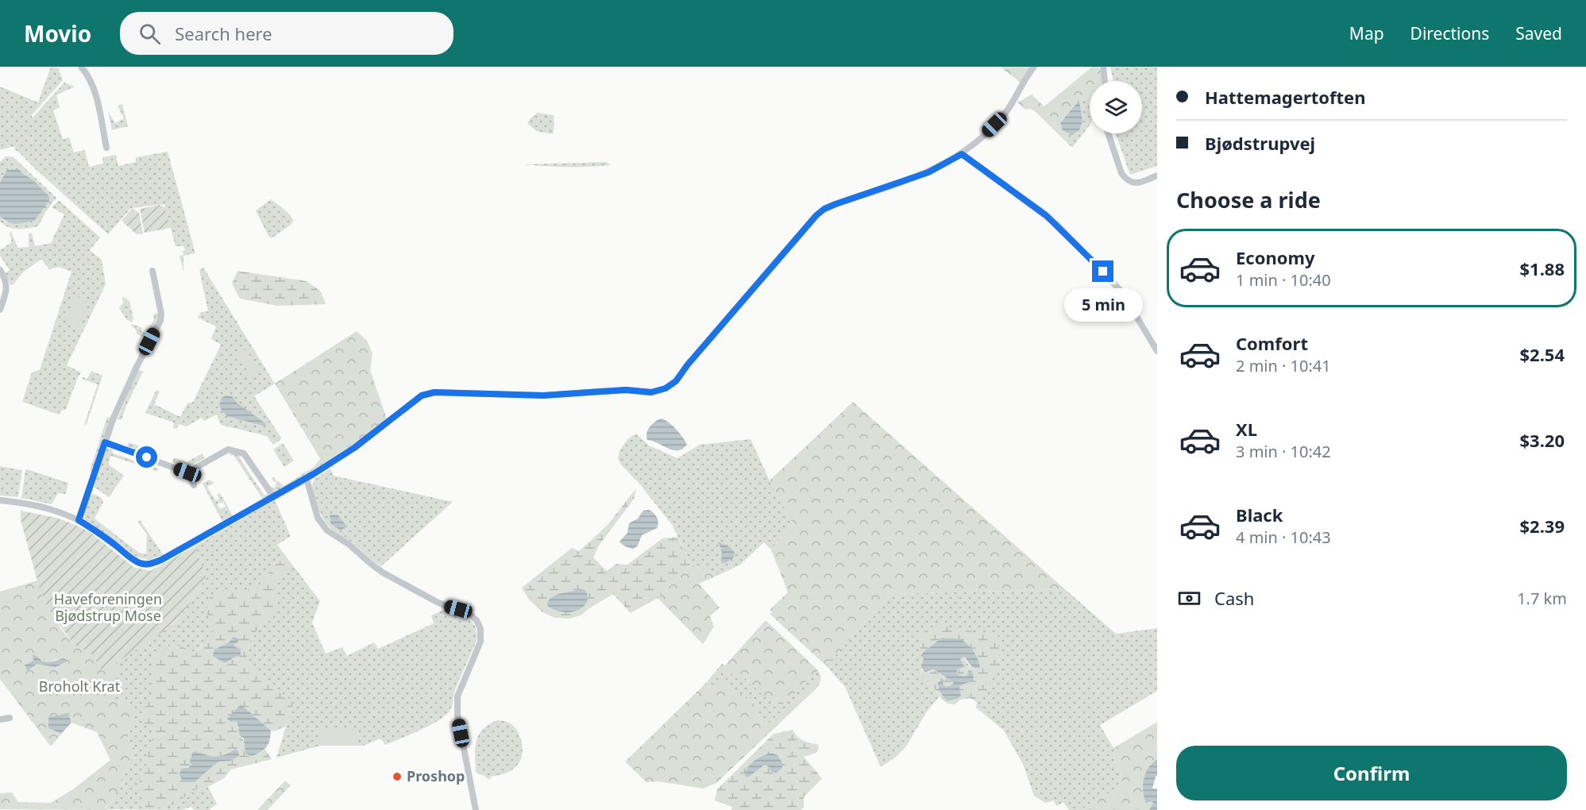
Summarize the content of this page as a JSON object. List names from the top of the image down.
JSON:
{
  "parks": ["Haveforeningen Bjødstrup Mose", "Broholt Krat"],
  "places": ["Proshop"],
  "page": {
    "header": "Movio",
    "search": "Search here",
    "nav": ["Map", "Directions", "Saved"],
    "banner": ["Hattemagertoften", "Bjødstrupvej"],
    "heading": "Choose a ride",
    "list": [
      {
        "name": "Economy",
        "note": "1 min · 10:40",
        "value": "$1.88"
      },
      {
        "name": "Comfort",
        "note": "2 min · 10:41",
        "value": "$2.54"
      },
      {
        "name": "XL",
        "note": "3 min · 10:42",
        "value": "$3.20"
      },
      {
        "name": "Black",
        "note": "4 min · 10:43",
        "value": "$2.39"
      }
    ],
    "bubble": "5 min",
    "pay": ["Cash", "1.7 km"],
    "buttons": "Confirm"
  }
}
